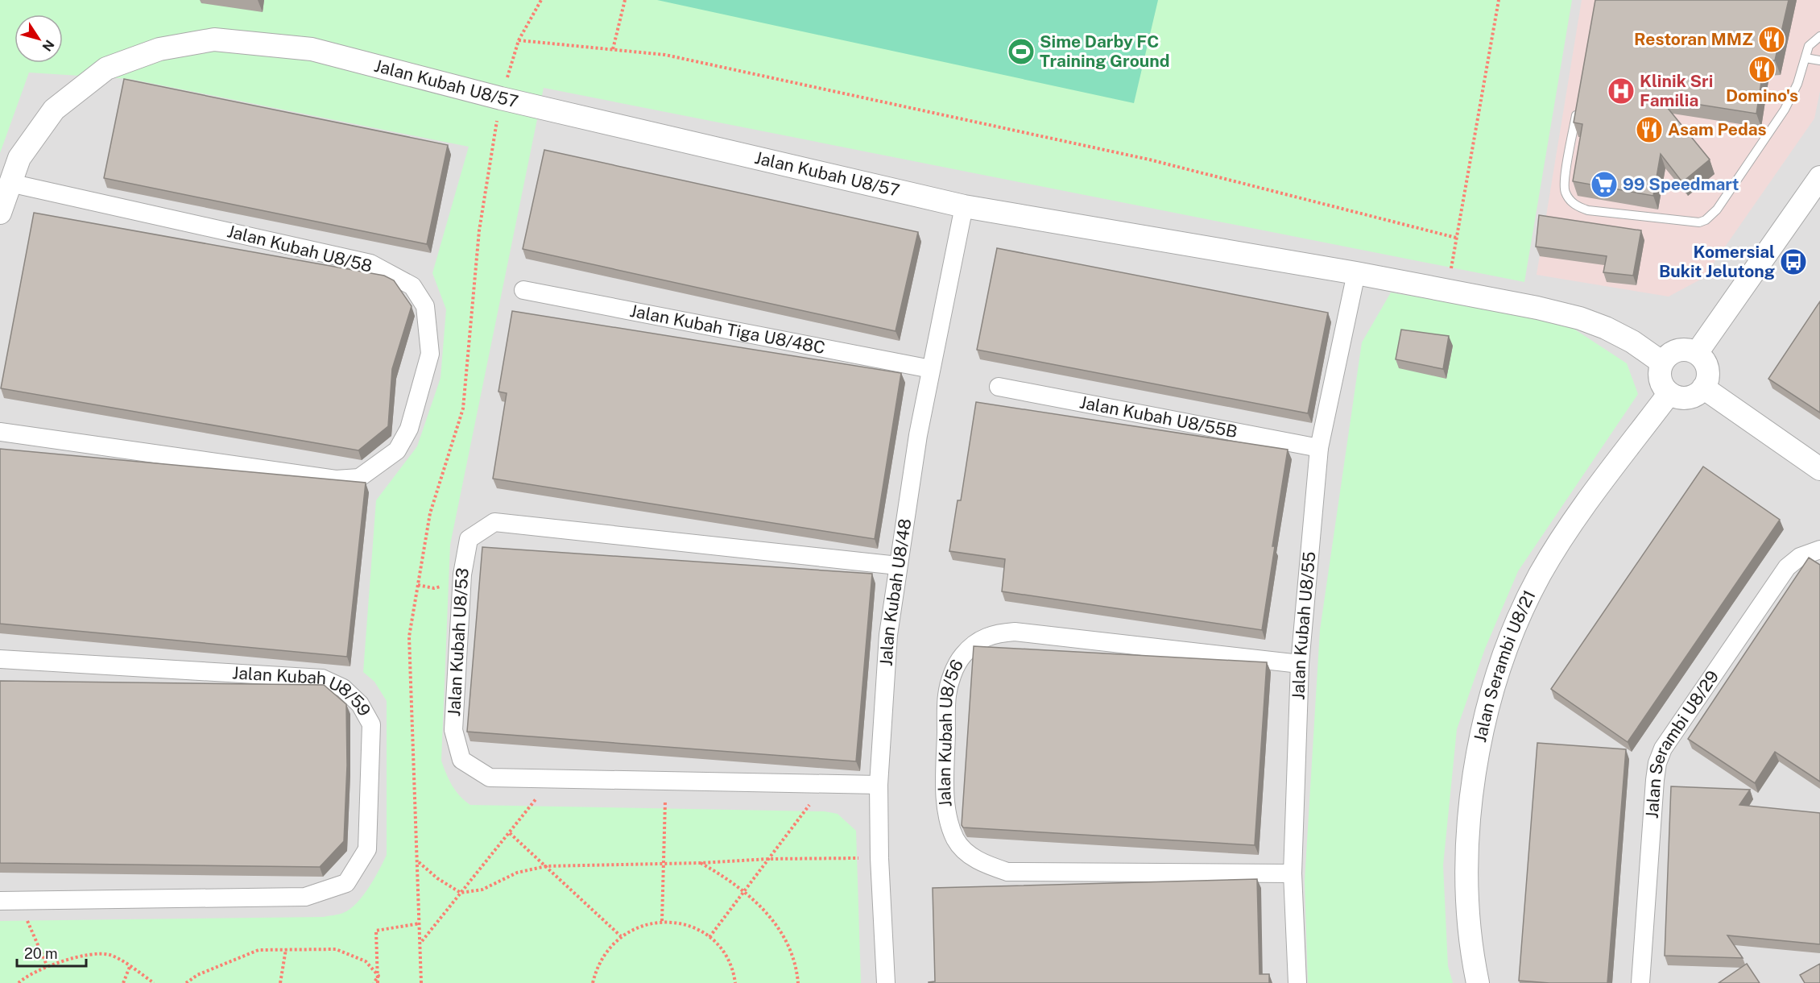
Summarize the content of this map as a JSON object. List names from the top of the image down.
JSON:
{
  "streets": {
    "street": [
      "Jalan Kubah U8/57",
      "Jalan Kubah U8/58",
      "Jalan Kubah Tiga U8/48C",
      "Jalan Kubah U8/55B",
      "Jalan Kubah U8/48",
      "Jalan Kubah U8/55",
      "Jalan Kubah U8/53",
      "Jalan Serambi U8/21",
      "Jalan Kubah U8/59",
      "Jalan Kubah U8/56",
      "Jalan Serambi U8/29"
    ]
  },
  "crossings": [
    ["Jalan Kubah U8/57", "Jalan Kubah U8/58"],
    ["Jalan Kubah U8/57", "Jalan Kubah U8/48"],
    ["Jalan Kubah U8/57", "Jalan Kubah U8/55"],
    ["Jalan Kubah U8/57", "Jalan Serambi U8/21"],
    ["Jalan Kubah Tiga U8/48C", "Jalan Kubah U8/48"],
    ["Jalan Kubah U8/55B", "Jalan Kubah U8/55"],
    ["Jalan Kubah U8/48", "Jalan Kubah U8/53"],
    ["Jalan Kubah U8/55", "Jalan Kubah U8/56"]
  ],
  "places": {
    "restaurant": ["Restoran MMZ", "Domino's", "Asam Pedas"],
    "sports": ["Sime Darby FC Training Ground"],
    "hospital": ["Klinik Sri Familia"],
    "supermarket": ["99 Speedmart"],
    "bus stop": ["Komersial Bukit Jelutong"]
  },
  "scale_bar": "20 m",
  "north": "bottom right"
}
